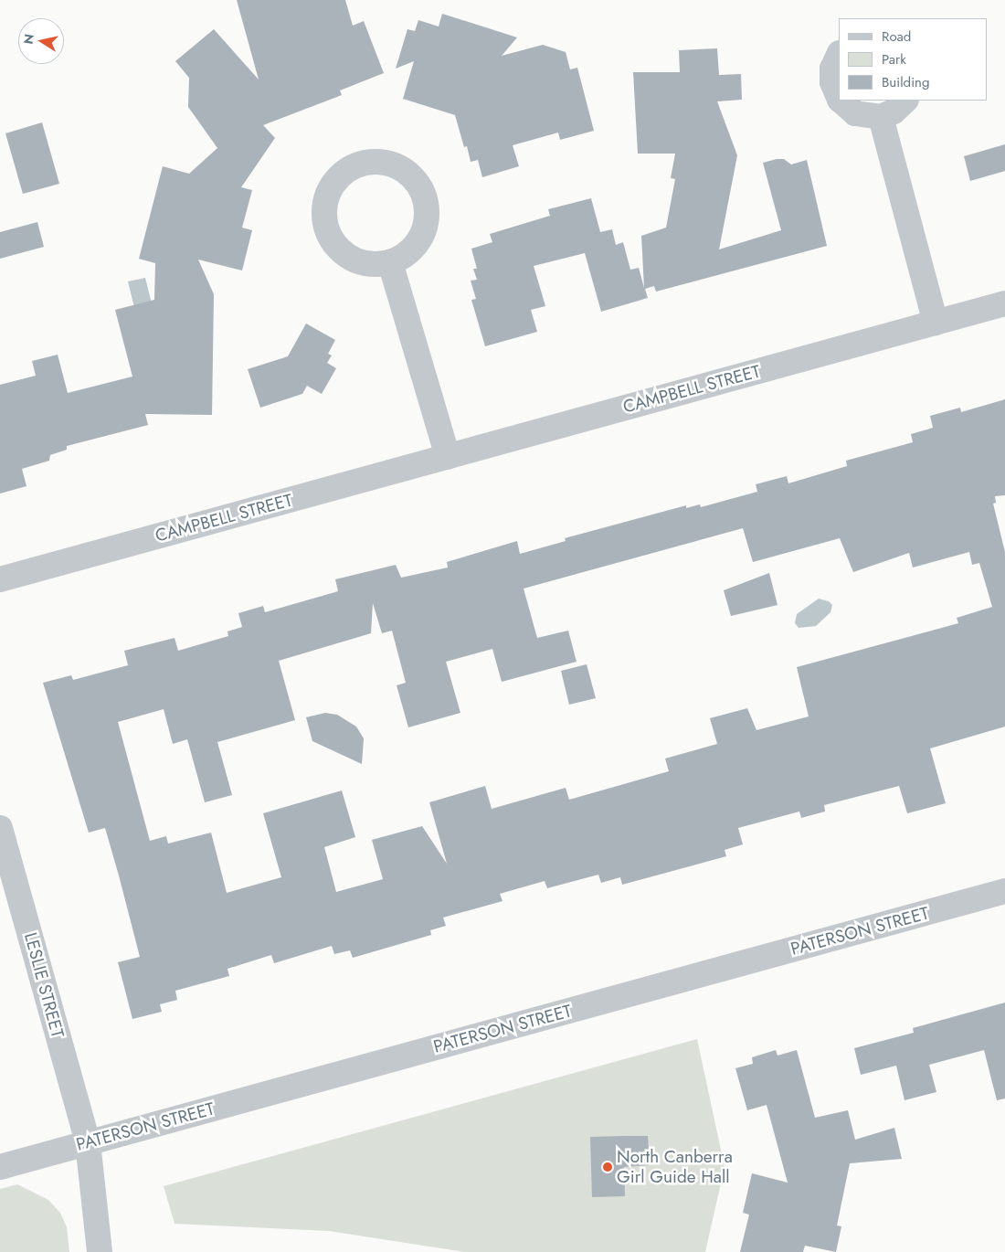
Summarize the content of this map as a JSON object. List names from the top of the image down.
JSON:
{
  "streets": {
    "street": ["CAMPBELL STREET", "PATERSON STREET", "LESLIE STREET"]
  },
  "crossings": [
    ["PATERSON STREET", "LESLIE STREET"]
  ],
  "places": ["North Canberra Girl Guide Hall"],
  "legend": ["Road", "Park", "Building"],
  "north": "left"
}
